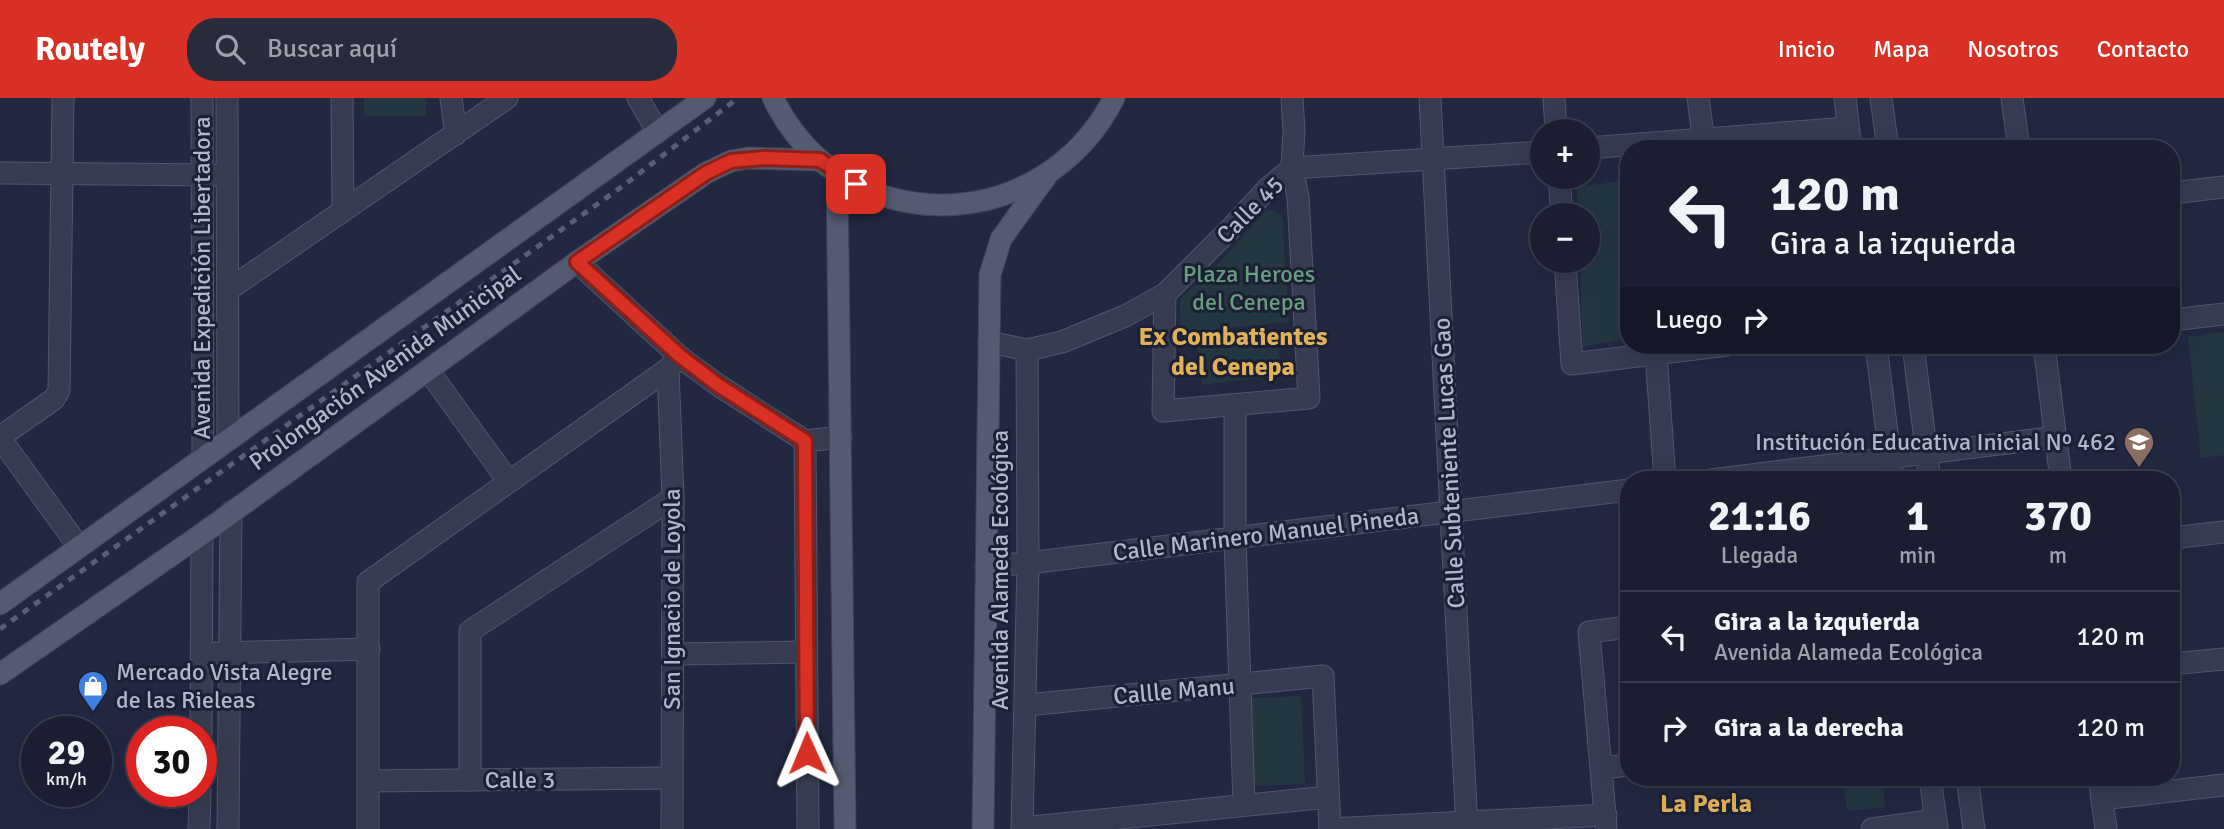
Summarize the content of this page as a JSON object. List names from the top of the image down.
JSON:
{
  "streets": {
    "main road": ["Prolongación Avenida Municipal", "Avenida Alameda Ecológica"],
    "street": [
      "Calle 45",
      "Avenida Expedición Libertadora",
      "Calle Subteniente Lucas Gao",
      "Calle Marinero Manuel Pineda",
      "San Ignacio de Loyola",
      "Callle Manu",
      "Calle 3"
    ]
  },
  "crossings": [
    ["Calle 45", "Avenida Alameda Ecológica"],
    ["Avenida Expedición Libertadora", "Prolongación Avenida Municipal"],
    ["Calle Subteniente Lucas Gao", "Calle Marinero Manuel Pineda"],
    ["Calle Marinero Manuel Pineda", "Avenida Alameda Ecológica"],
    ["Avenida Alameda Ecológica", "Callle Manu"],
    ["San Ignacio de Loyola", "Calle 3"]
  ],
  "districts": ["Ex Combatientes del Cenepa", "La Perla"],
  "parks": ["Plaza Heroes del Cenepa"],
  "places": {
    "school or university": ["Institución Educativa Inicial Nº 462"],
    "shop": ["Mercado Vista Alegre de las Rieleas"]
  },
  "page": {
    "header": "Routely",
    "search": "Buscar aquí",
    "nav": [
      "Inicio",
      "Mapa",
      "Nosotros",
      "Contacto"
    ],
    "map_buttons": ["+", "−"],
    "turn": ["120 m", "Gira a la izquierda"],
    "then": "Luego",
    "eta": [
      "21:16",
      "Llegada",
      "1",
      "min",
      "370",
      "m"
    ],
    "list": [
      {
        "name": "Gira a la izquierda",
        "note": "Avenida Alameda Ecológica",
        "value": "120 m"
      },
      {
        "name": "Gira a la derecha",
        "value": "120 m"
      }
    ],
    "speed": "29 km/h",
    "limit": "30"
  }
}
